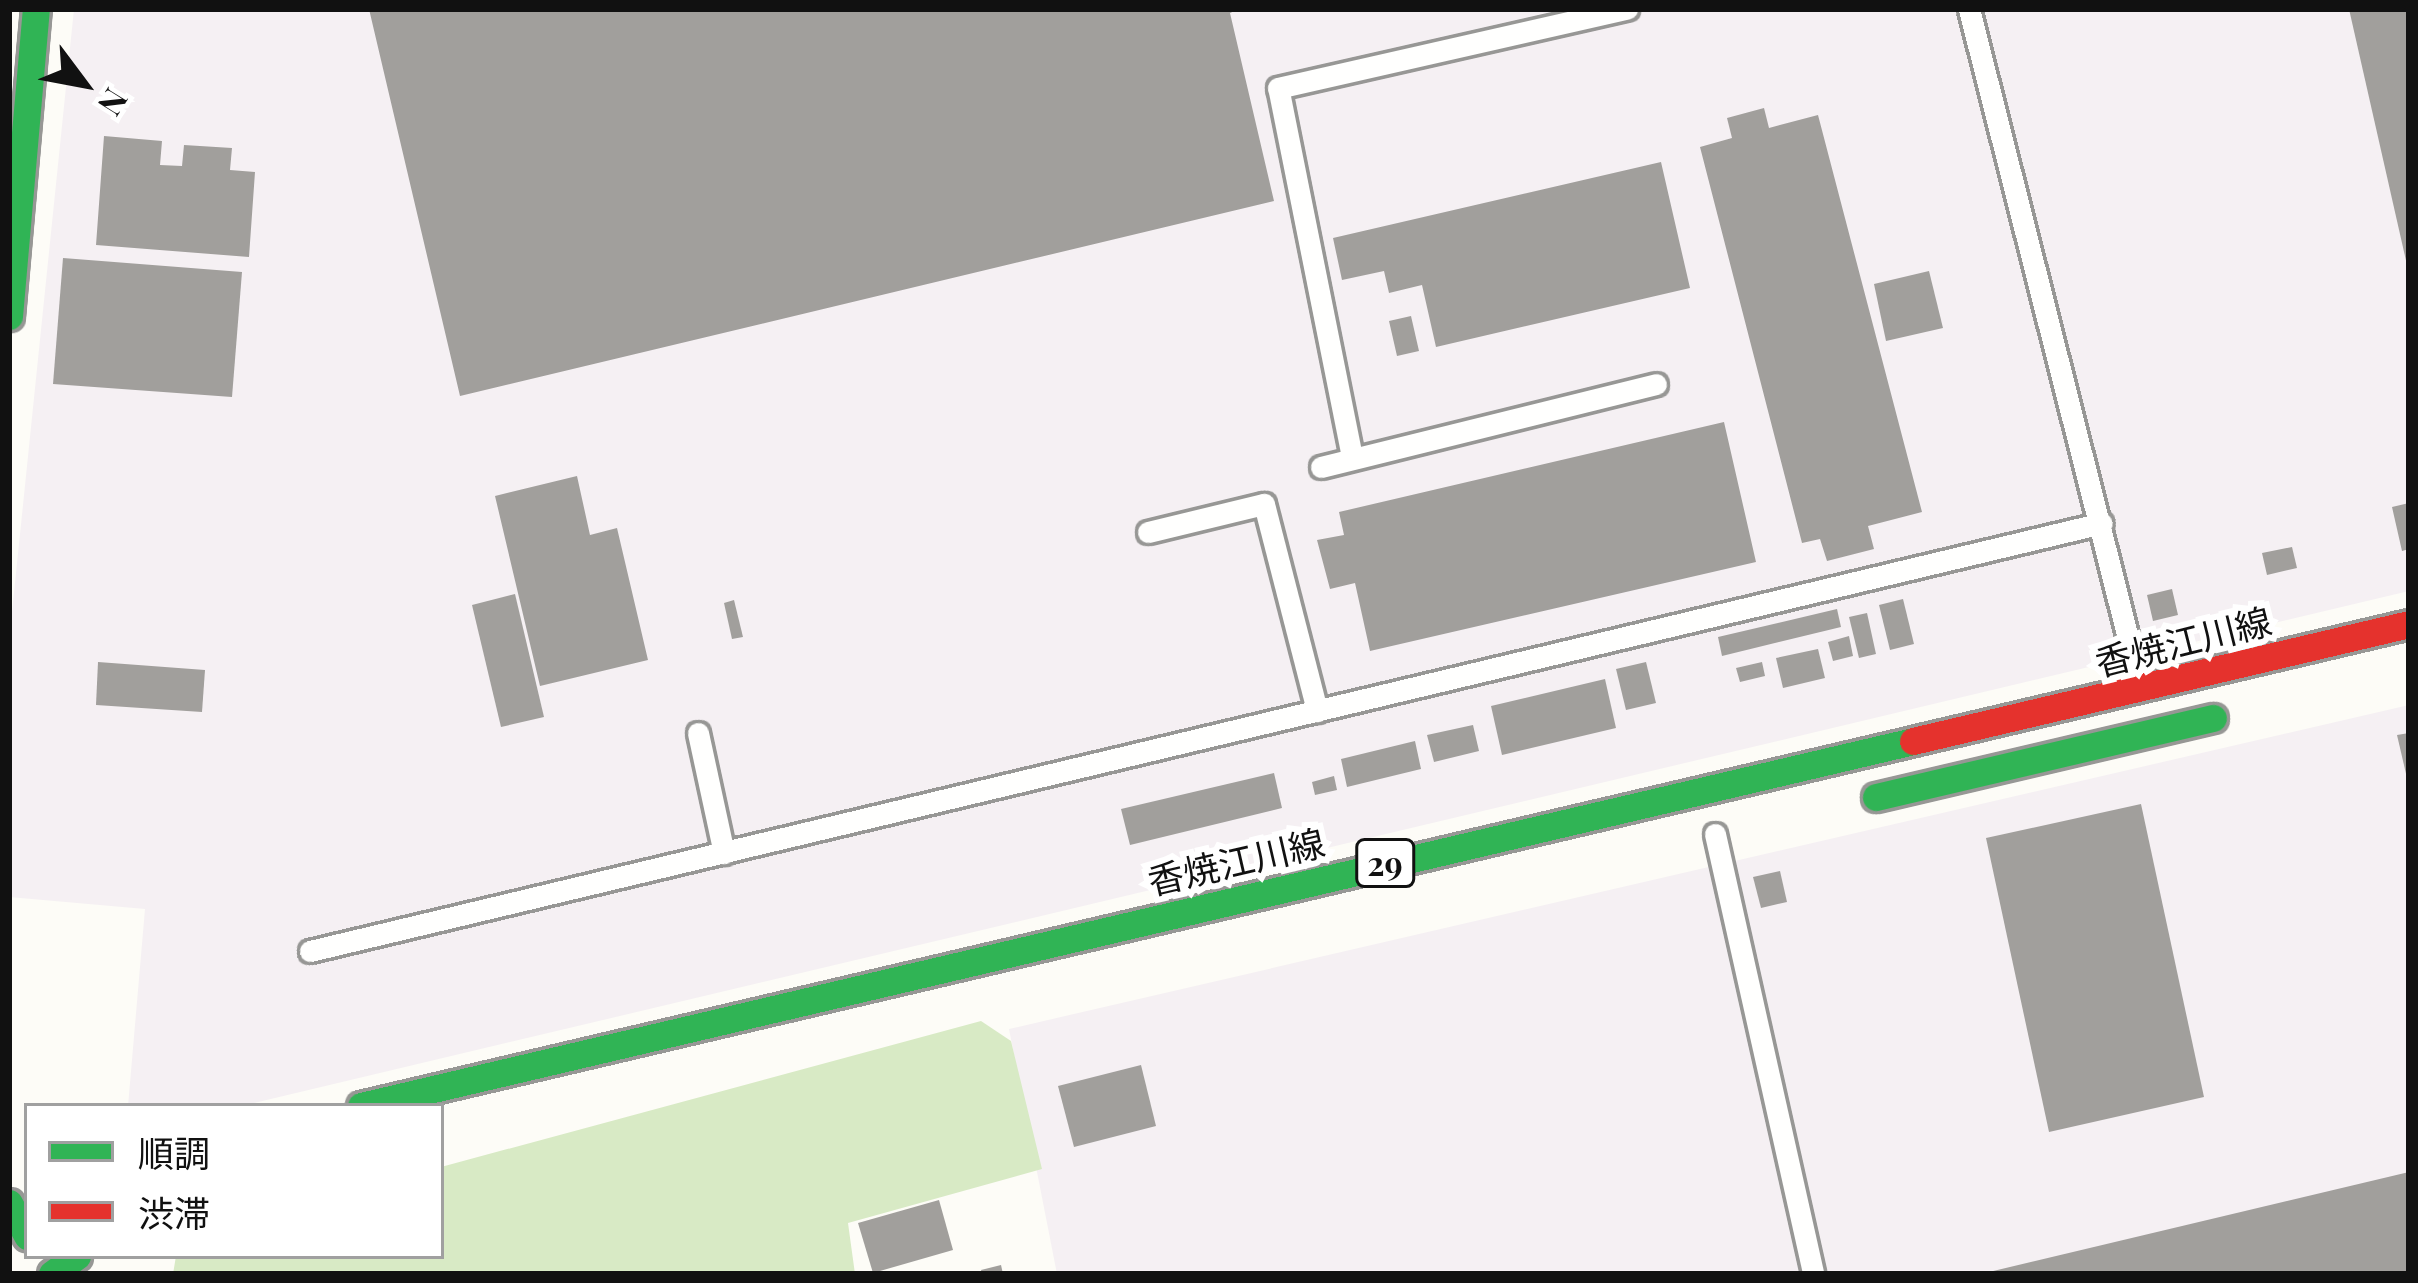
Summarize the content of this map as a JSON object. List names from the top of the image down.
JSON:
{
  "streets": {
    "main road": ["香焼江川線", "29"]
  },
  "legend": ["順調", "渋滞"],
  "north": "bottom right"
}
